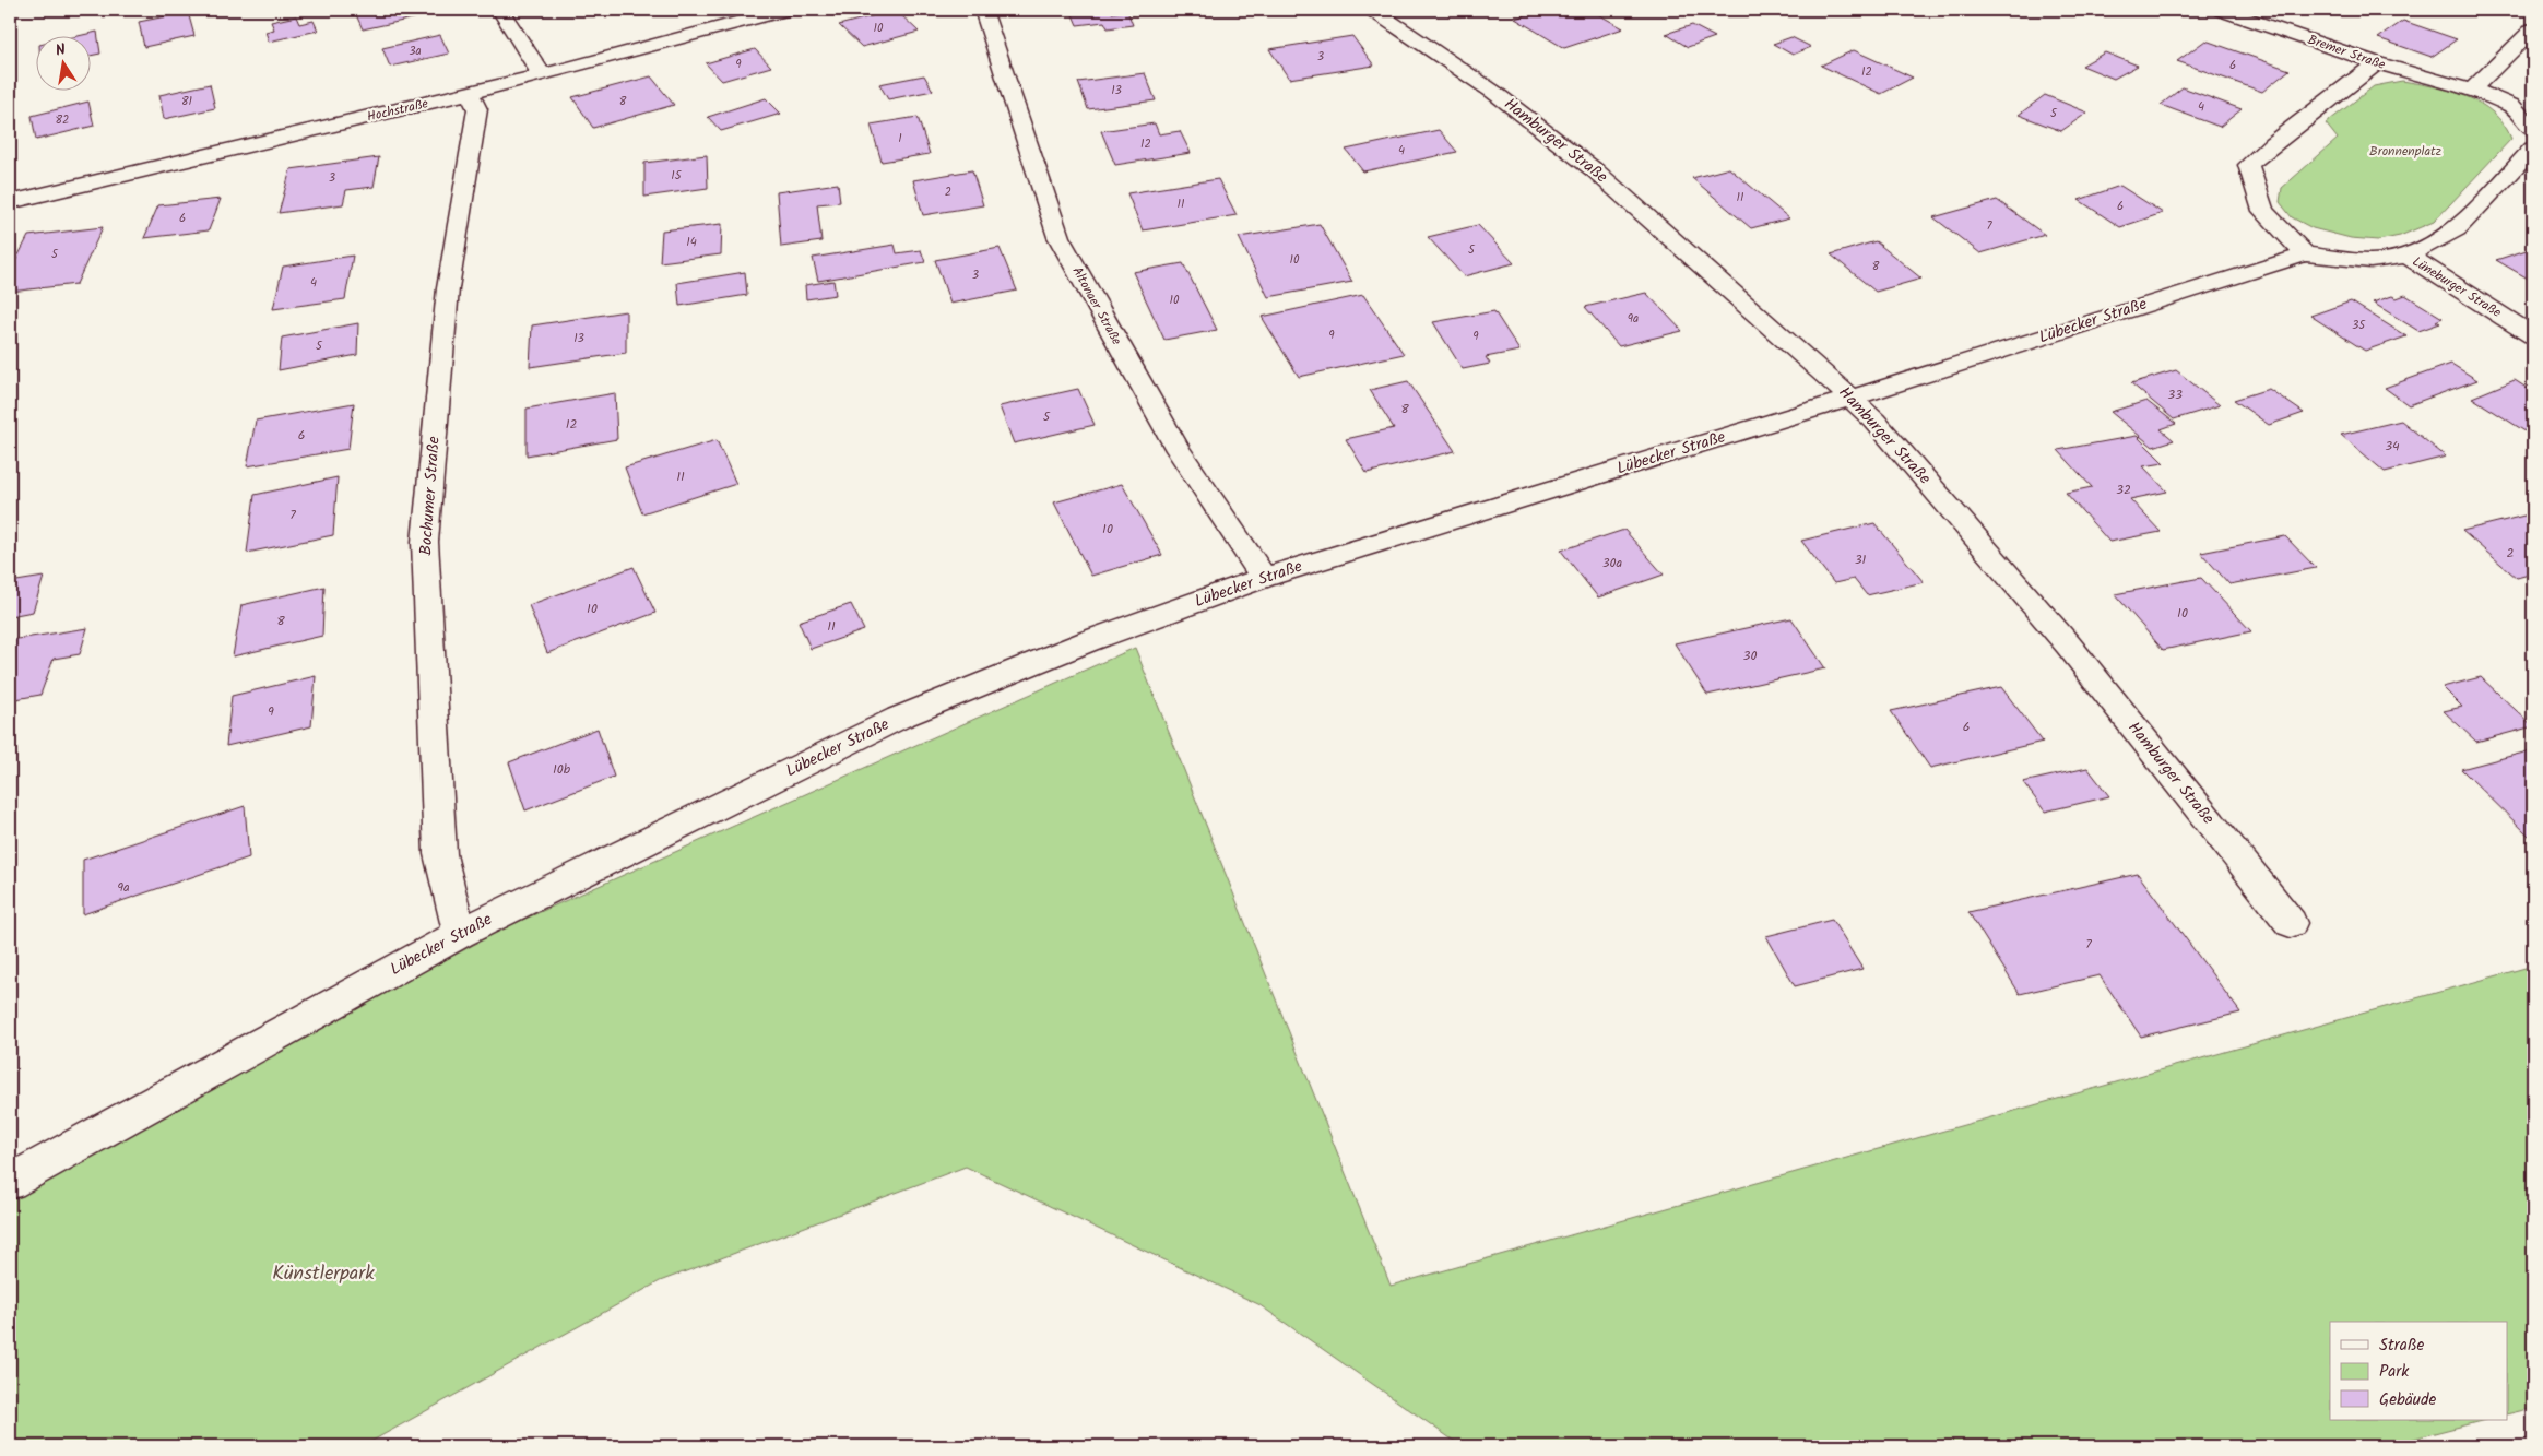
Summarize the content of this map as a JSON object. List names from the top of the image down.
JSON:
{
  "streets": {
    "street": [
      "Bremer Straße",
      "Hochstraße",
      "Hamburger Straße",
      "Lüneburger Straße",
      "Altonaer Straße",
      "Lübecker Straße",
      "Bochumer Straße"
    ]
  },
  "crossings": [
    ["Hochstraße", "Bochumer Straße"],
    ["Hamburger Straße", "Lübecker Straße"],
    ["Lüneburger Straße", "Lübecker Straße"],
    ["Altonaer Straße", "Lübecker Straße"],
    ["Lübecker Straße", "Bochumer Straße"]
  ],
  "parks": ["Bronnenplatz", "Künstlerpark"],
  "house_numbers": [
    "10",
    "3a",
    "3",
    "9",
    "6",
    "12",
    "13",
    "81",
    "8",
    "4",
    "5",
    "82",
    "1",
    "12",
    "4",
    "15",
    "3",
    "2",
    "11",
    "11",
    "6",
    "6",
    "7",
    "14",
    "5",
    "5",
    "10",
    "8",
    "3",
    "4",
    "10",
    "9a",
    "35",
    "9",
    "9",
    "13",
    "5",
    "33",
    "8",
    "5",
    "12",
    "6",
    "34",
    "11",
    "32",
    "7",
    "10",
    "2",
    "31",
    "30a",
    "10",
    "10",
    "8",
    "11",
    "30",
    "9",
    "6",
    "10b",
    "9a",
    "7"
  ],
  "legend": ["Straße", "Park", "Gebäude"],
  "north": "top"
}
